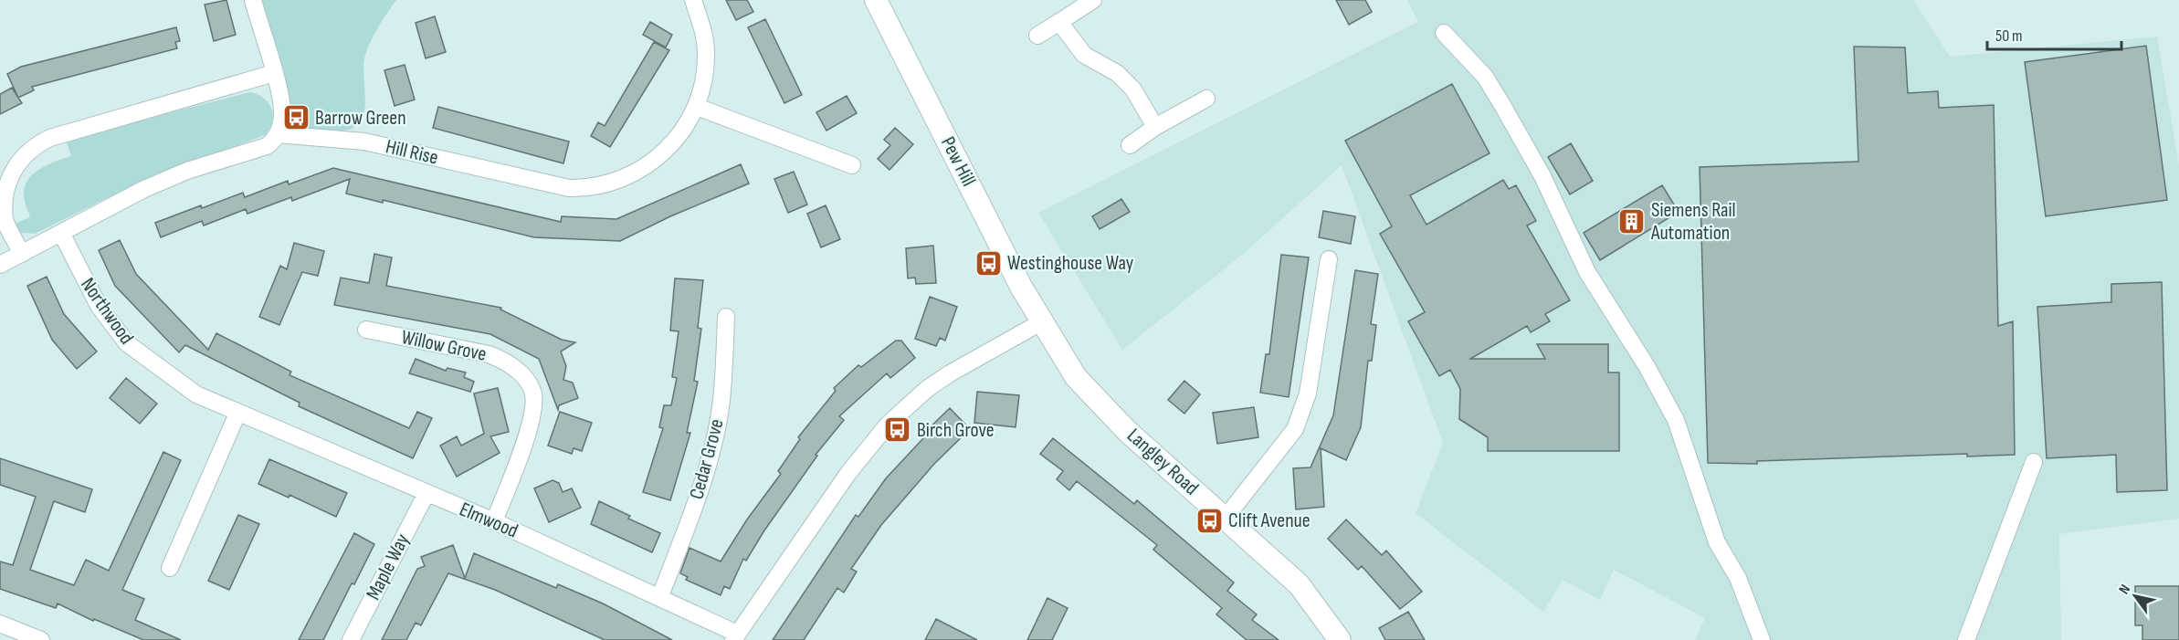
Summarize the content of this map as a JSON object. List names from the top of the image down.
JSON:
{
  "streets": {
    "main road": ["Pew Hill", "Langley Road"],
    "street": [
      "Hill Rise",
      "Northwood",
      "Willow Grove",
      "Cedar Grove",
      "Elmwood",
      "Maple Way"
    ]
  },
  "crossings": [
    ["Pew Hill", "Langley Road"],
    ["Northwood", "Elmwood"],
    ["Willow Grove", "Elmwood"],
    ["Cedar Grove", "Elmwood"],
    ["Elmwood", "Maple Way"]
  ],
  "places": {
    "bus stop": [
      "Barrow Green",
      "Westinghouse Way",
      "Birch Grove",
      "Clift Avenue"
    ],
    "building": ["Siemens Rail Automation"]
  },
  "scale_bar": "50 m",
  "north": "top left"
}
